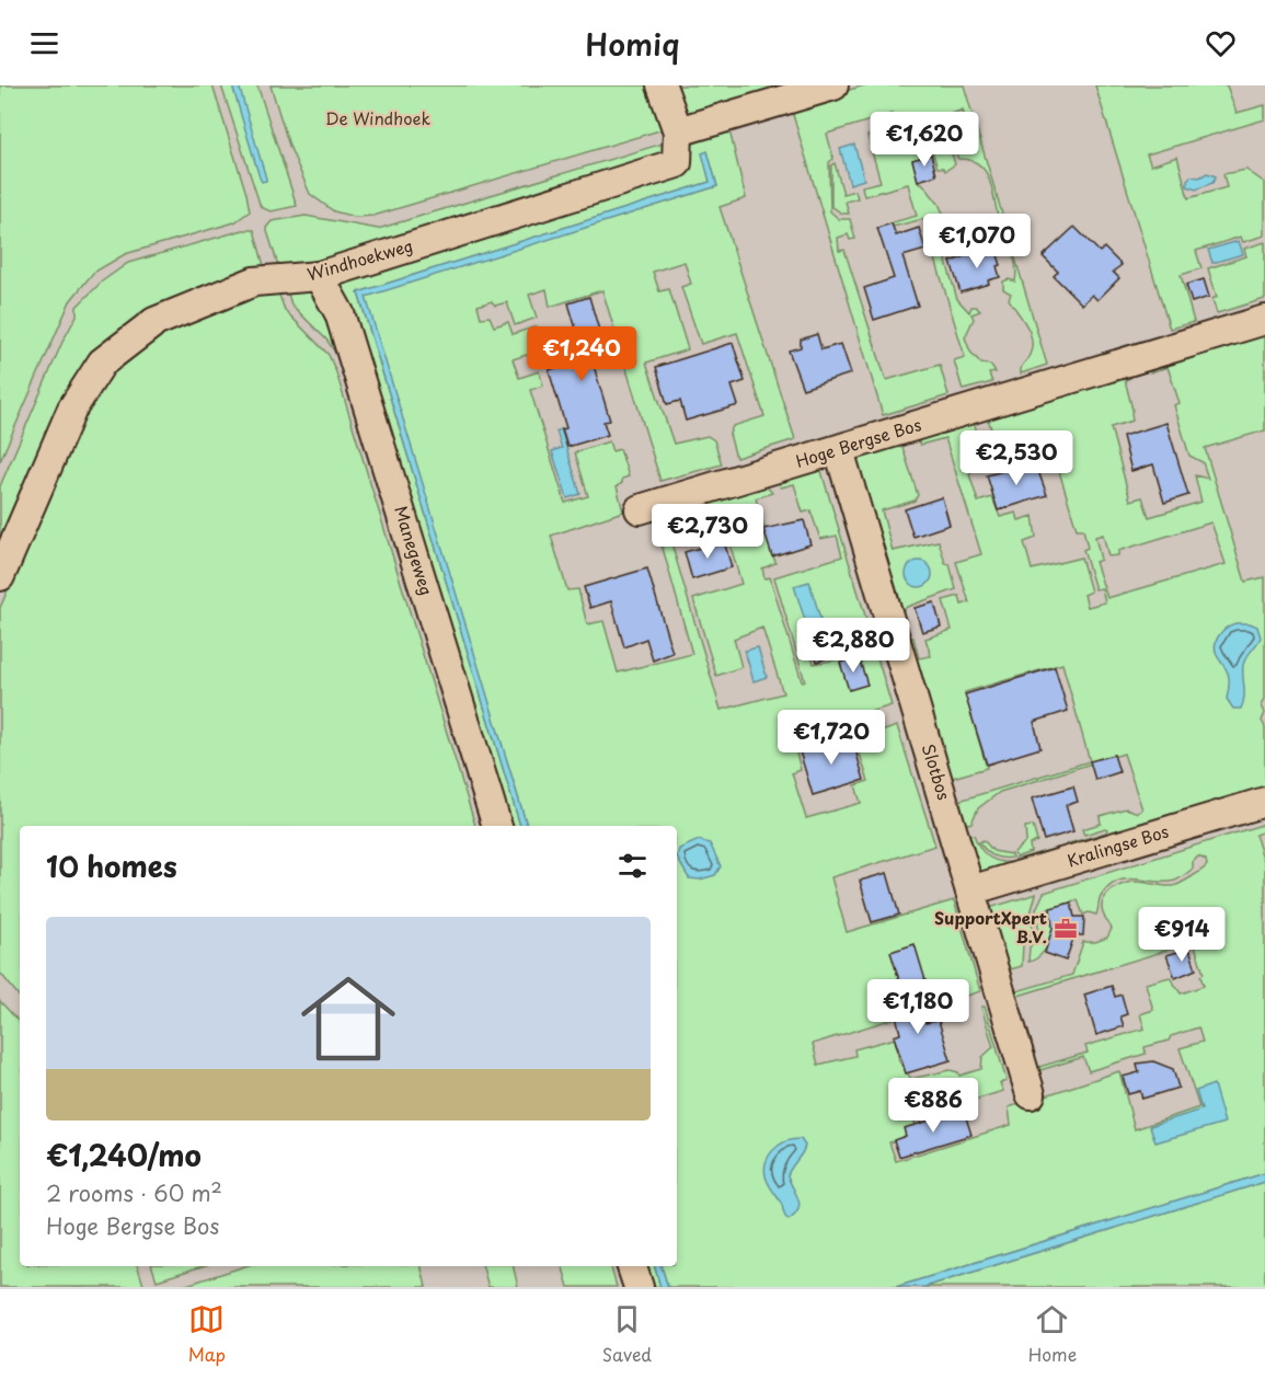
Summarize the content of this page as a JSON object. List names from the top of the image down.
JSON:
{
  "streets": {
    "street": [
      "Windhoekweg",
      "Hoge Bergse Bos",
      "Manegeweg",
      "Slotbos",
      "Kralingse Bos"
    ]
  },
  "crossings": [
    ["Windhoekweg", "Manegeweg"],
    ["Hoge Bergse Bos", "Slotbos"],
    ["Slotbos", "Kralingse Bos"]
  ],
  "parks": ["De Windhoek"],
  "places": {
    "office": ["SupportXpert B.V."]
  },
  "page": {
    "header": "Homiq",
    "price": [
      "€1,620",
      "€1,070",
      "€1,240",
      "€2,530",
      "€2,730",
      "€2,880",
      "€1,720",
      "€914",
      "€1,180",
      "€886"
    ],
    "heading": "10 homes",
    "list": [
      {
        "name": "€1,240/mo",
        "note": "2 rooms · 60 m² · Hoge Bergse Bos"
      }
    ],
    "tabs": ["Map", "Saved", "Home"]
  }
}
